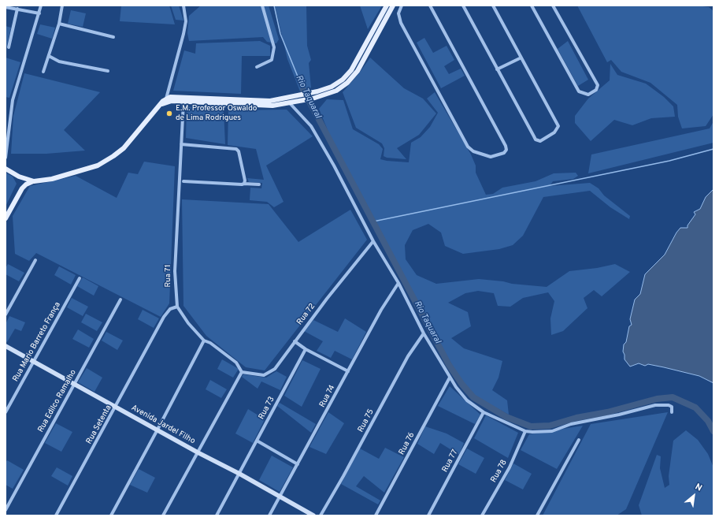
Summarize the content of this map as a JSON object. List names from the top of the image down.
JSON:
{
  "streets": {
    "main road": ["Avenida Jardel Filho"],
    "street": [
      "Rua 71",
      "Rua 72",
      "Rua Mario Barreto França",
      "Rua 74",
      "Rua Edilco Ramalho",
      "Rua 73",
      "Rua 75",
      "Rua Setenta",
      "Rua 76",
      "Rua 77",
      "Rua 78"
    ]
  },
  "crossings": [
    ["Rua 71", "Rua 72"],
    ["Rua 71", "Rua Setenta"],
    ["Rua Mario Barreto França", "Avenida Jardel Filho"],
    ["Rua 74", "Avenida Jardel Filho"],
    ["Rua Edilco Ramalho", "Avenida Jardel Filho"],
    ["Rua 73", "Avenida Jardel Filho"],
    ["Rua Setenta", "Avenida Jardel Filho"]
  ],
  "water": ["Rio Taquaral"],
  "places": ["E.M. Professor Oswaldo de Lima Rodrigues"],
  "north": "top right"
}
